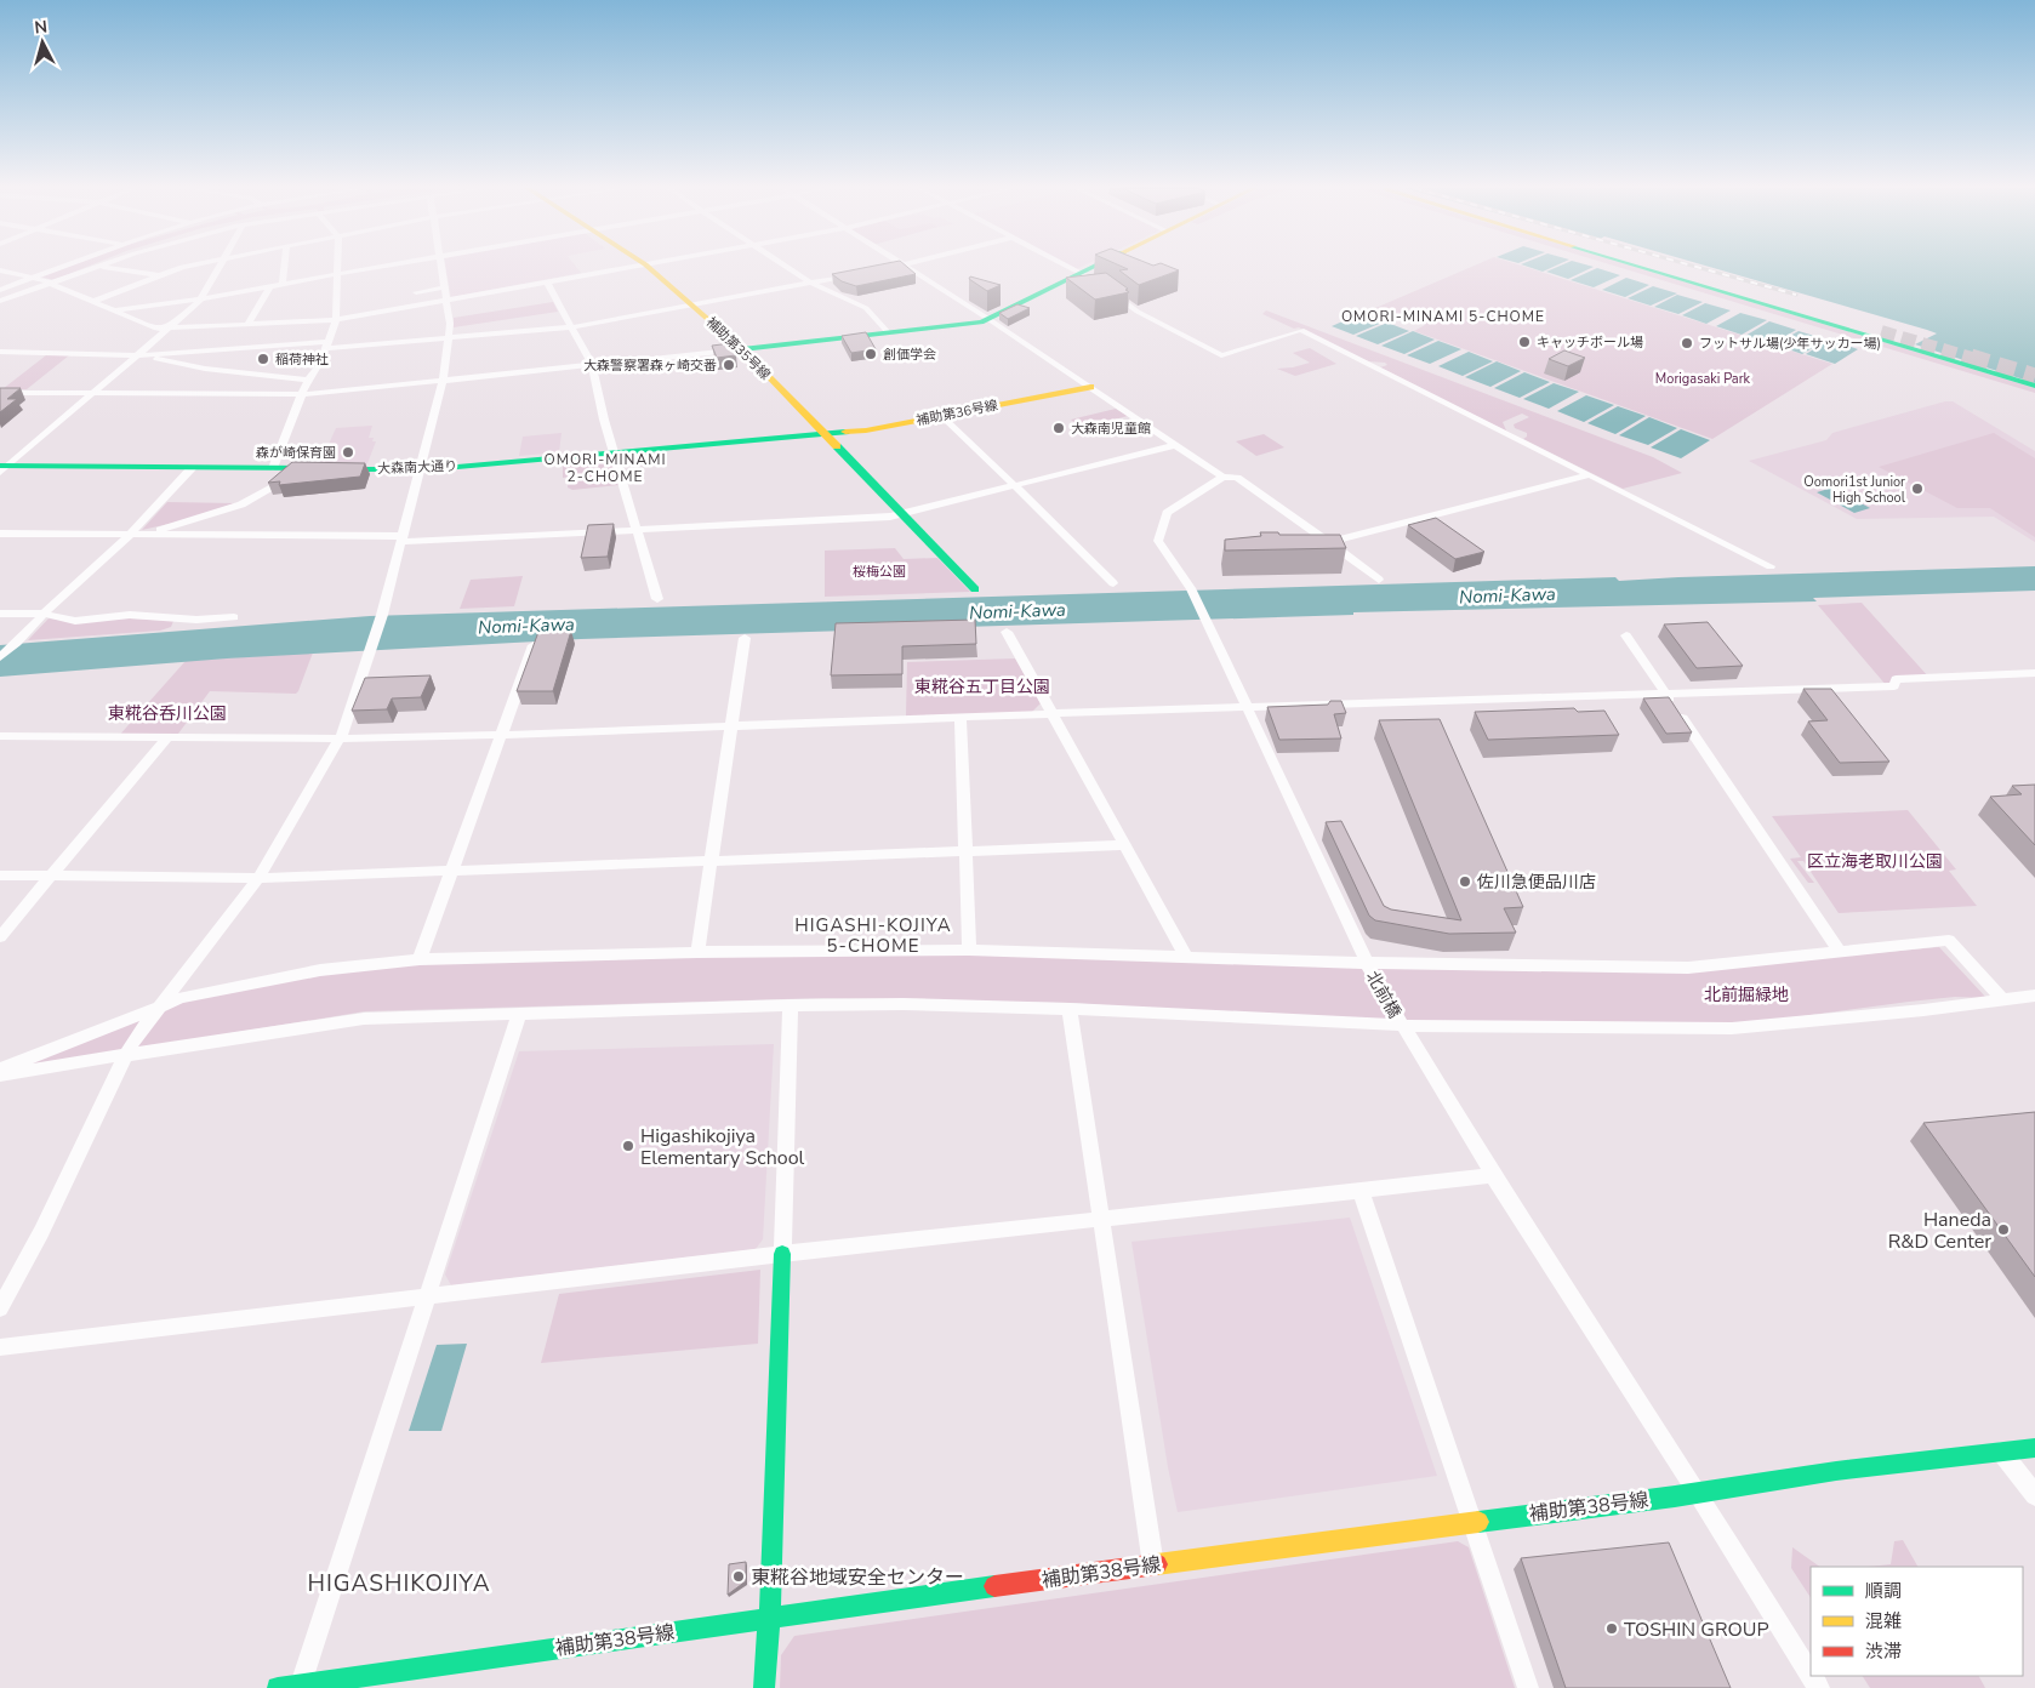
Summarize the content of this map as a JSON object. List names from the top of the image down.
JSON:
{
  "streets": {
    "main road": [
      "補助第35号線",
      "補助第36号線",
      "大森南大通り",
      "補助第38号線"
    ],
    "street": ["北前橋"]
  },
  "crossings": [
    ["補助第35号線", "補助第36号線"],
    ["補助第35号線", "大森南大通り"],
    ["補助第36号線", "大森南大通り"],
    ["北前橋", "補助第38号線"]
  ],
  "districts": [
    "OMORI-MINAMI 5-CHOME",
    "OMORI-MINAMI 2-CHOME",
    "HIGASHI-KOJIYA 5-CHOME",
    "HIGASHIKOJIYA"
  ],
  "water": ["Nomi-Kawa"],
  "parks": [
    "Morigasaki Park",
    "桜梅公園",
    "東糀谷五丁目公園",
    "東糀谷呑川公園",
    "区立海老取川公園",
    "北前掘緑地"
  ],
  "places": [
    "キャッチボール場",
    "フットサル場(少年サッカー場)",
    "創価学会",
    "稲荷神社",
    "大森警察署森ヶ崎交番",
    "大森南児童館",
    "森が崎保育園",
    "Oomori1st Junior High School",
    "佐川急便品川店",
    "Higashikojiya Elementary School",
    "Haneda R&D Center",
    "東糀谷地域安全センター",
    "TOSHIN GROUP"
  ],
  "legend": ["順調", "混雑", "渋滞"],
  "north": "top"
}
